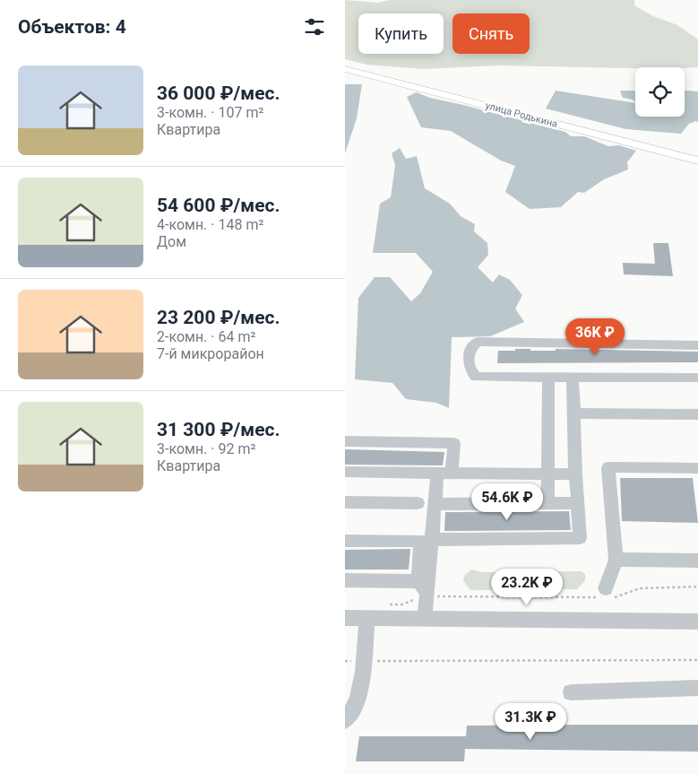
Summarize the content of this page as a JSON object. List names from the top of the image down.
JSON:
{
  "streets": {
    "main road": ["улица Родькина"]
  },
  "page": {
    "heading": "Объектов: 4",
    "chip": ["Купить", "Снять"],
    "list": [
      {
        "name": "36 000 ₽/мес.",
        "note": "3-комн. · 107 m² · Квартира"
      },
      {
        "name": "54 600 ₽/мес.",
        "note": "4-комн. · 148 m² · Дом"
      },
      {
        "name": "23 200 ₽/мес.",
        "note": "2-комн. · 64 m² · 7-й микрорайон"
      },
      {
        "name": "31 300 ₽/мес.",
        "note": "3-комн. · 92 m² · Квартира"
      }
    ],
    "price": [
      "36K ₽",
      "54.6K ₽",
      "23.2K ₽",
      "31.3K ₽"
    ]
  }
}
